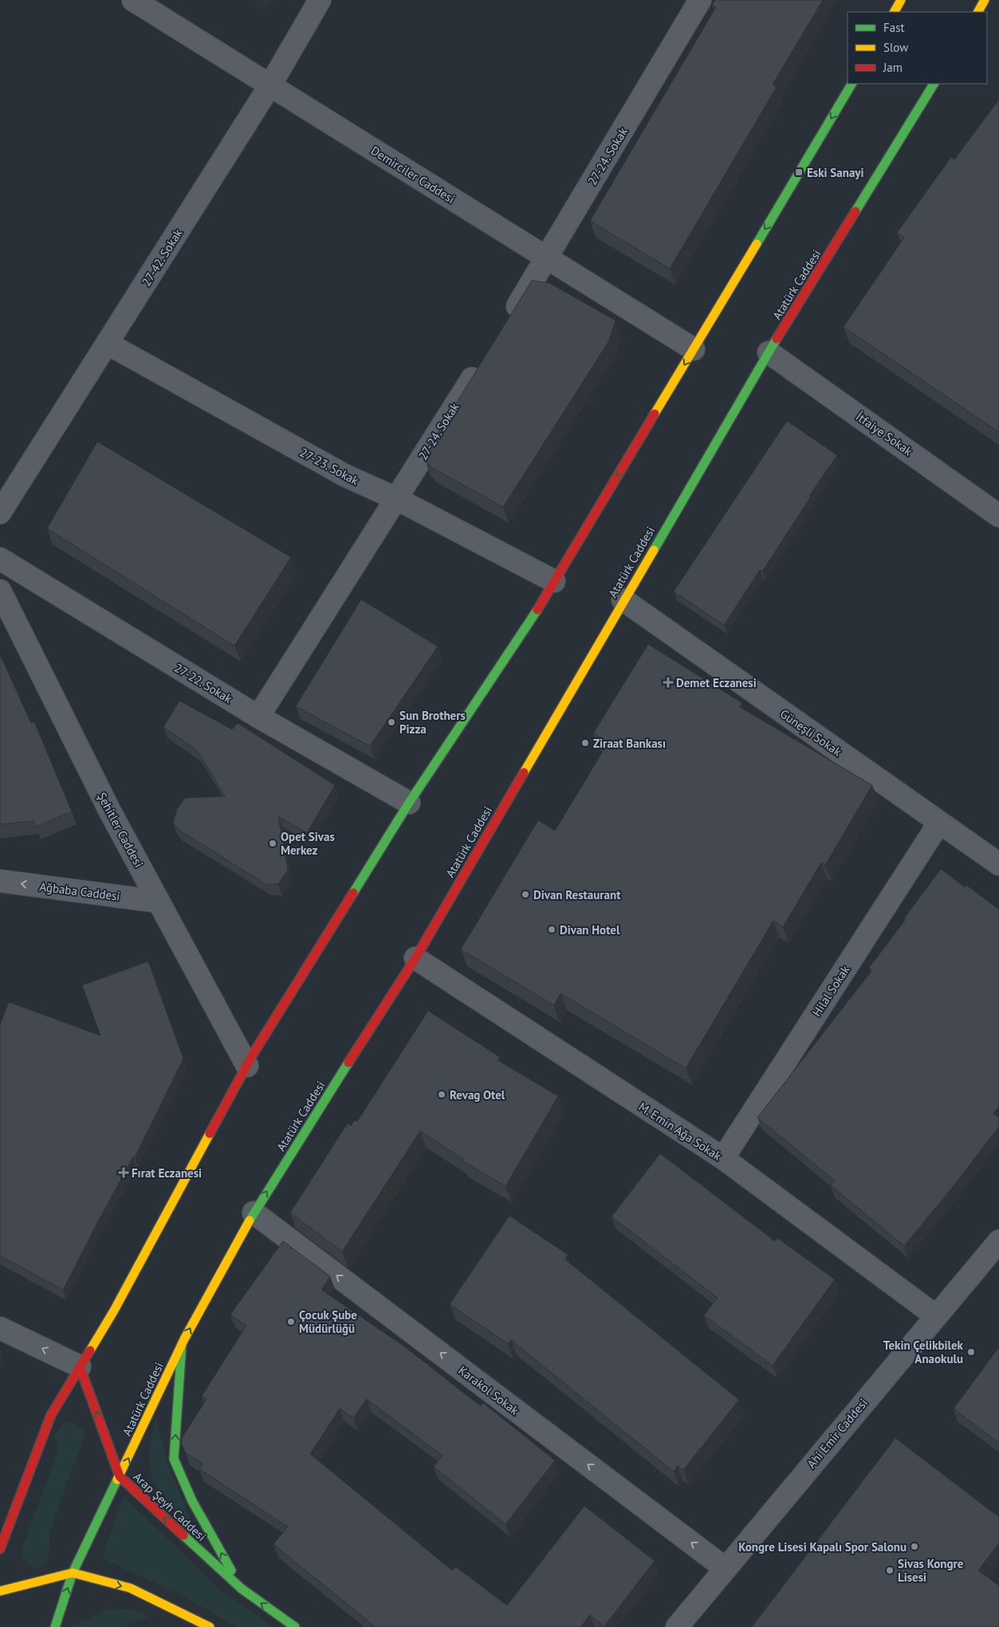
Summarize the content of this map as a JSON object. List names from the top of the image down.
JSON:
{
  "streets": {
    "main road": ["Atatürk Caddesi", "Arap Şeyh Caddesi"],
    "street": [
      "27-24. Sokak",
      "Demirciler Caddesi",
      "27-42. Sokak",
      "İtfaiye Sokak",
      "27-23. Sokak",
      "27-22. Sokak",
      "Güneşli Sokak",
      "Şehitler Caddesi",
      "Ağbaba Caddesi",
      "Hilal Sokak",
      "M. Emin Ağa Sokak",
      "Karakol Sokak",
      "Ahi Emir Caddesi"
    ]
  },
  "crossings": [
    ["27-24. Sokak", "Demirciler Caddesi"],
    ["27-24. Sokak", "27-23. Sokak"],
    ["27-24. Sokak", "27-22. Sokak"],
    ["Demirciler Caddesi", "27-42. Sokak"],
    ["27-42. Sokak", "27-23. Sokak"],
    ["Atatürk Caddesi", "İtfaiye Sokak"],
    ["Atatürk Caddesi", "Güneşli Sokak"],
    ["Atatürk Caddesi", "M. Emin Ağa Sokak"],
    ["Atatürk Caddesi", "Karakol Sokak"],
    ["Atatürk Caddesi", "Arap Şeyh Caddesi"],
    ["Güneşli Sokak", "Hilal Sokak"],
    ["Şehitler Caddesi", "Ağbaba Caddesi"],
    ["Hilal Sokak", "M. Emin Ağa Sokak"],
    ["M. Emin Ağa Sokak", "Ahi Emir Caddesi"],
    ["Karakol Sokak", "Ahi Emir Caddesi"]
  ],
  "one_way": ["Ağbaba Caddesi", "Karakol Sokak", "Arap Şeyh Caddesi"],
  "places": {
    "transit": ["Eski Sanayi"],
    "health": ["Demet Eczanesi", "Fırat Eczanesi"],
    "other": [
      "Sun Brothers Pizza",
      "Ziraat Bankası",
      "Opet Sivas Merkez",
      "Divan Restaurant",
      "Divan Hotel",
      "Revag Otel",
      "Çocuk Şube Müdürlüğü",
      "Tekin Çelikbilek Anaokulu",
      "Kongre Lisesi Kapalı Spor Salonu",
      "Sivas Kongre Lisesi"
    ]
  },
  "legend": ["Fast", "Slow", "Jam"]
}
